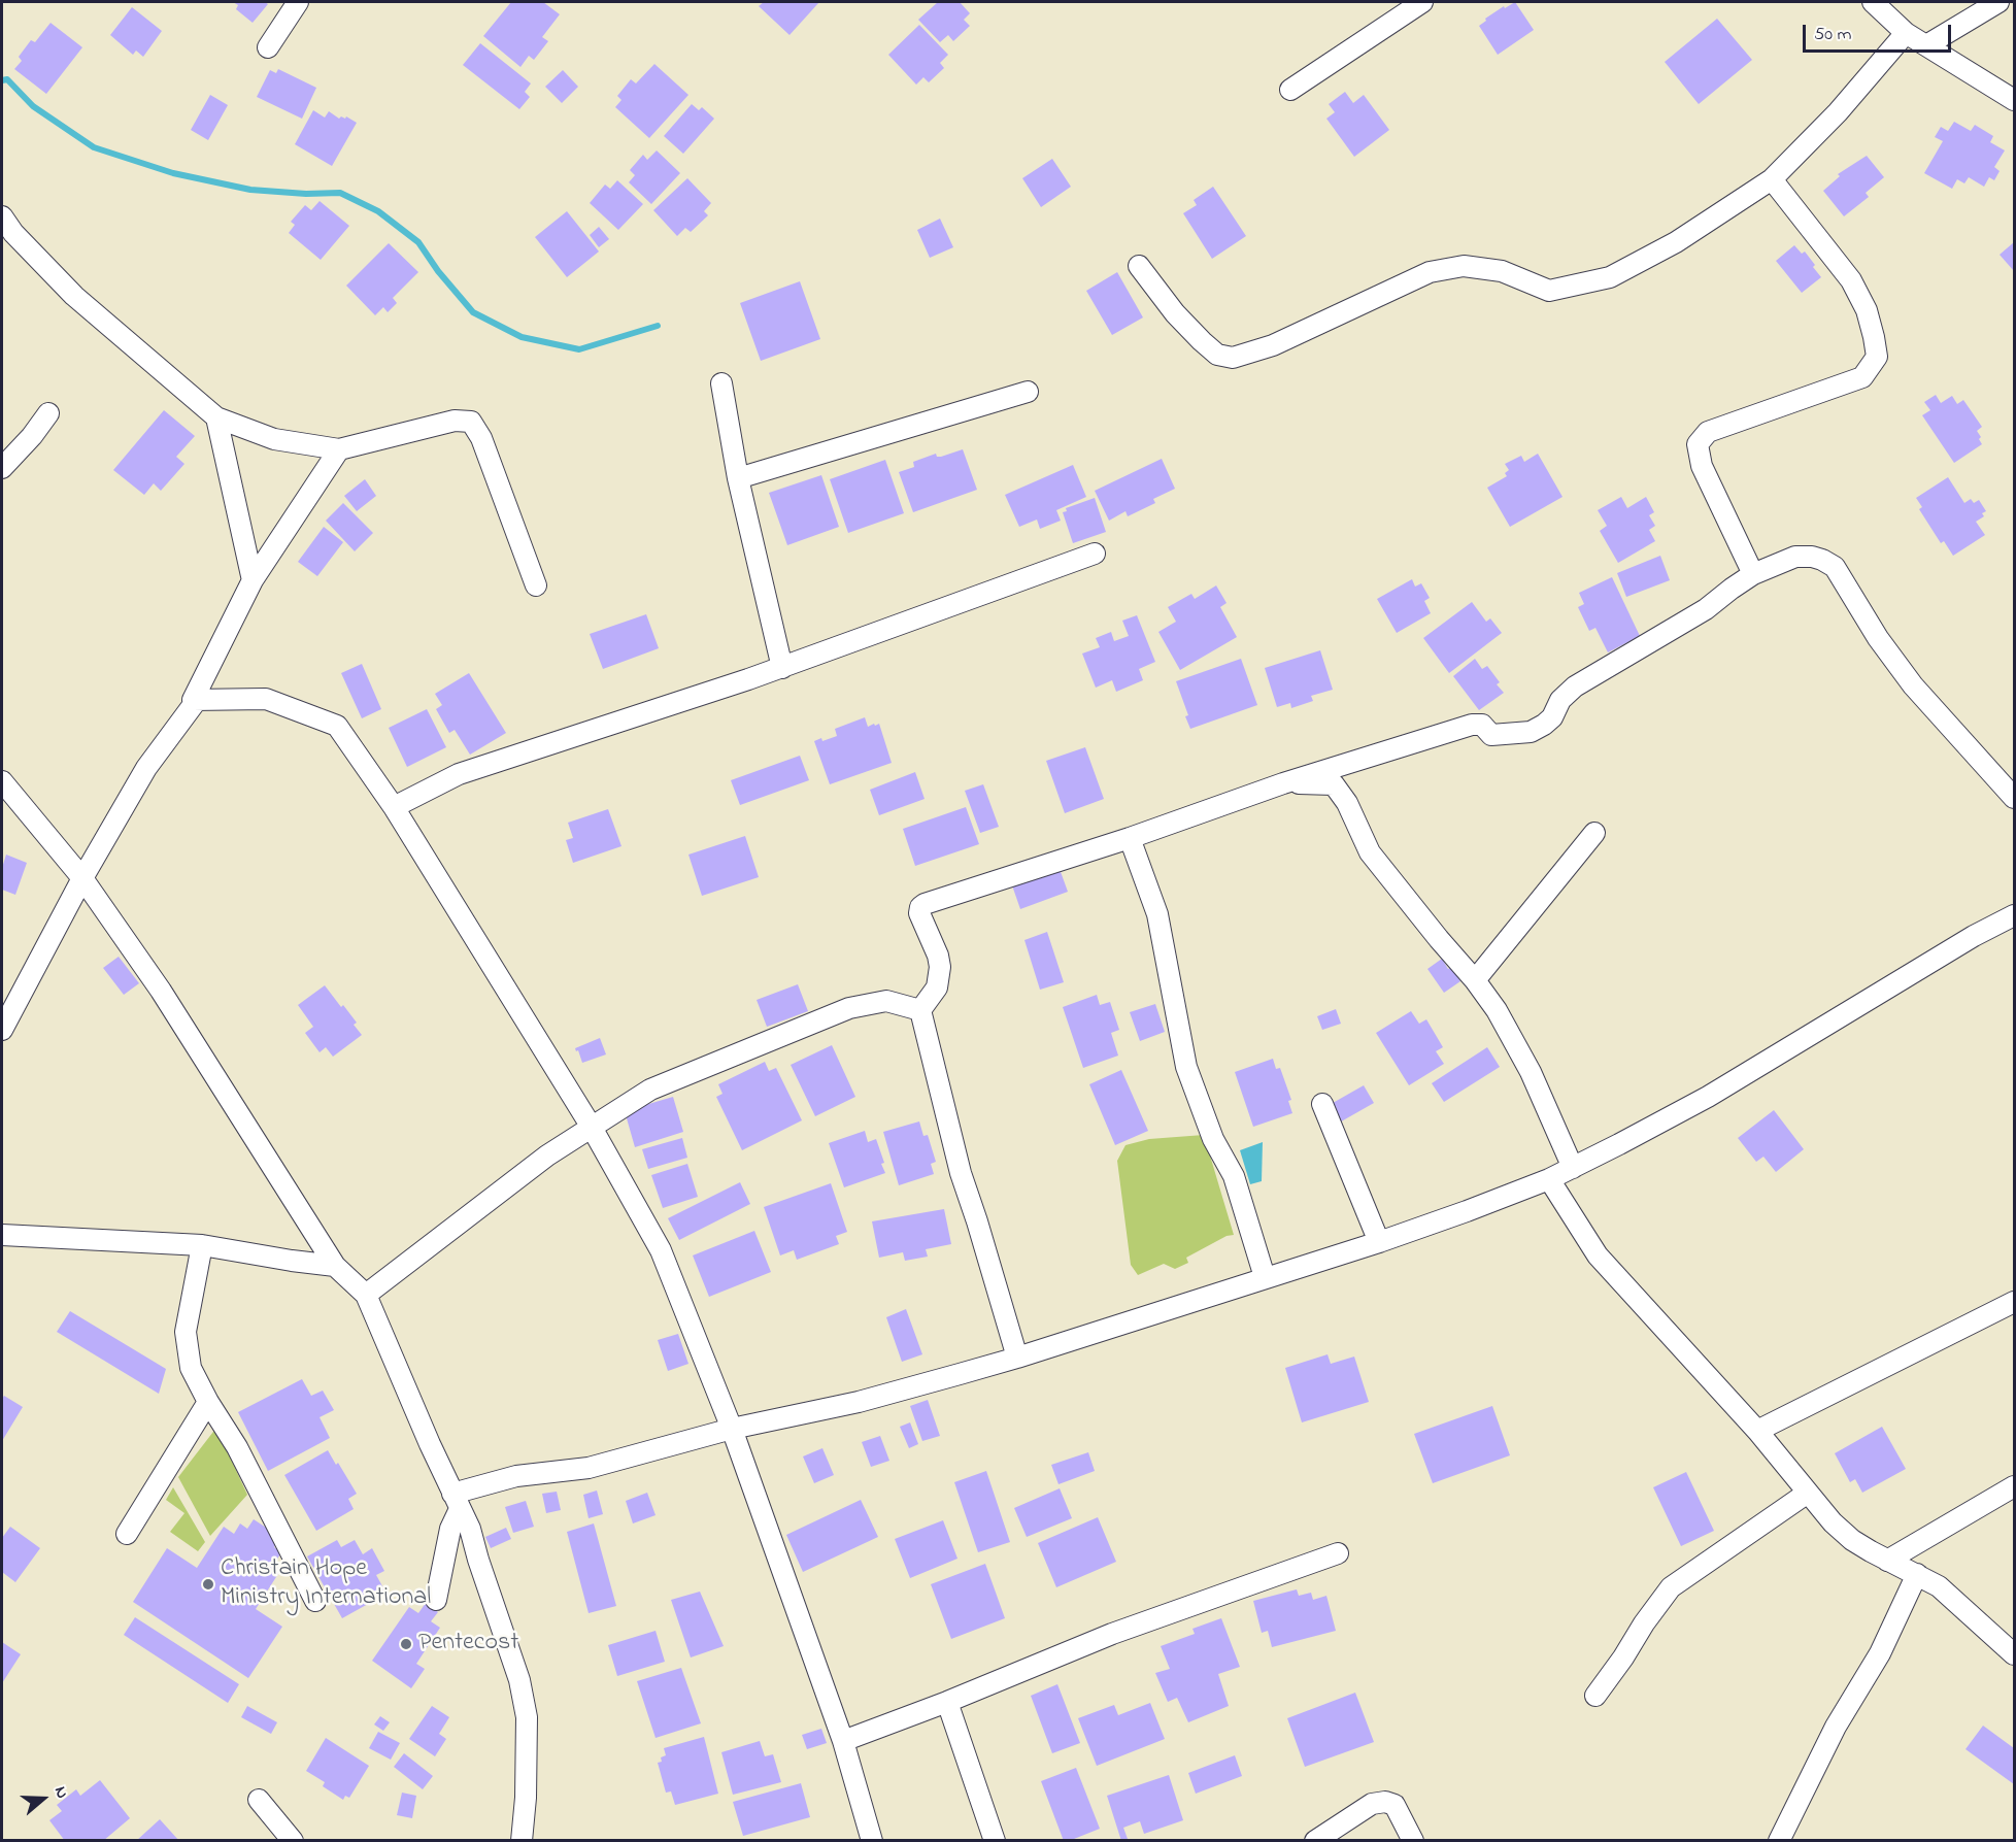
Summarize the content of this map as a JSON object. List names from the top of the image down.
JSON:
{
  "places": ["Christain Hope Ministry International", "Pentecost"],
  "scale_bar": "50 m",
  "north": "right"
}
